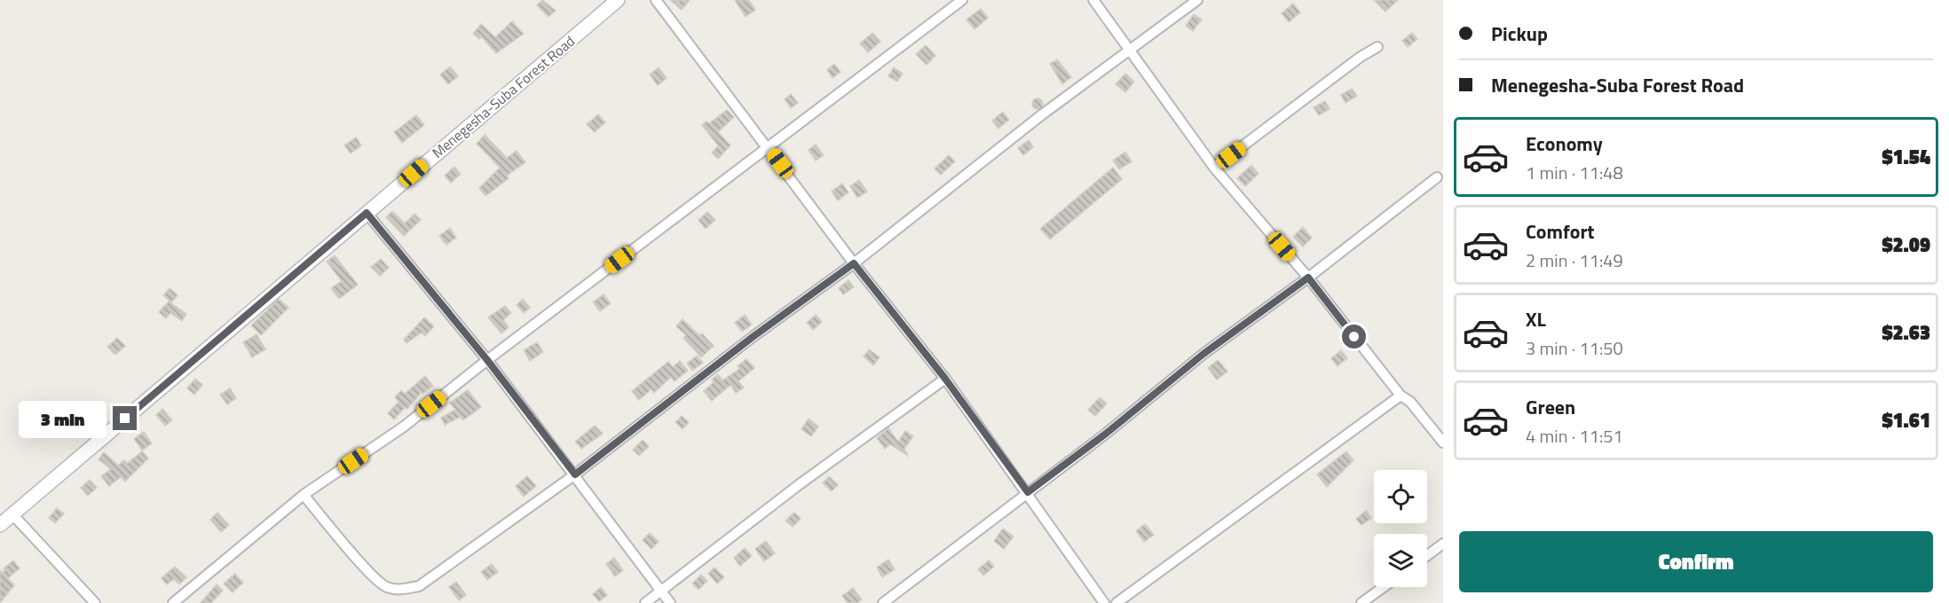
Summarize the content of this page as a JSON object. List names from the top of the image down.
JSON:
{
  "streets": {
    "street": ["Menegesha-Suba Forest Road"]
  },
  "page": {
    "banner": ["Pickup", "Menegesha-Suba Forest Road"],
    "list": [
      {
        "name": "Economy",
        "note": "1 min · 11:48",
        "value": "$1.54"
      },
      {
        "name": "Comfort",
        "note": "2 min · 11:49",
        "value": "$2.09"
      },
      {
        "name": "XL",
        "note": "3 min · 11:50",
        "value": "$2.63"
      },
      {
        "name": "Green",
        "note": "4 min · 11:51",
        "value": "$1.61"
      }
    ],
    "bubble": "3 min",
    "buttons": "Confirm"
  }
}
